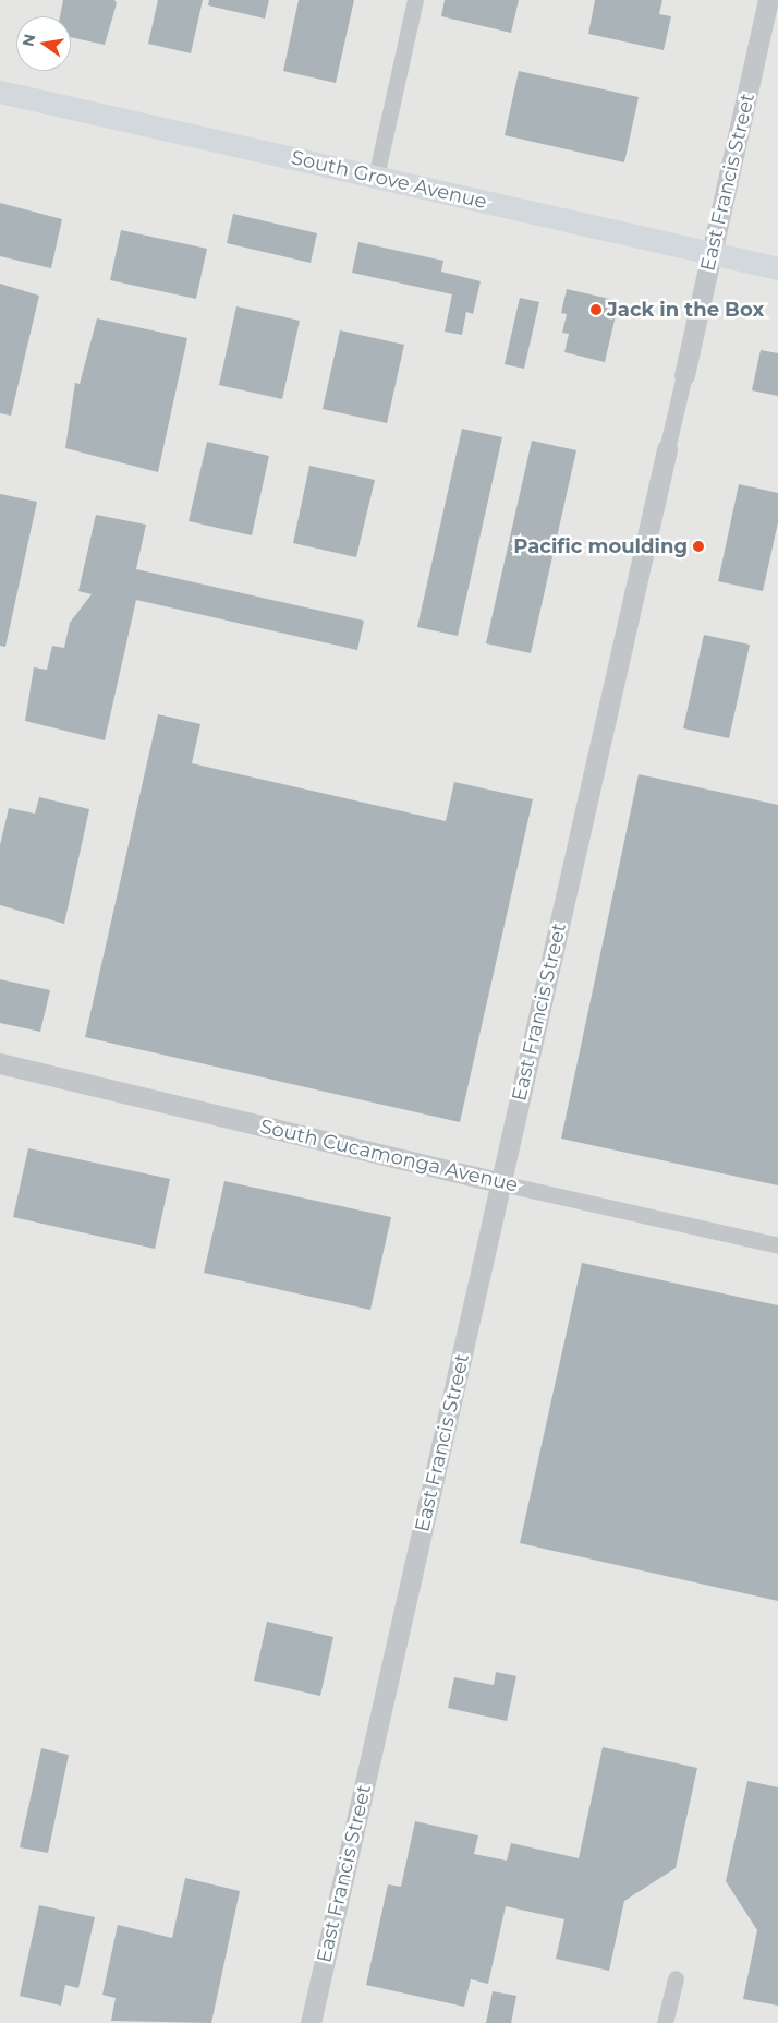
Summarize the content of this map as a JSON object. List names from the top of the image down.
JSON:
{
  "streets": {
    "main road": ["South Grove Avenue"],
    "street": ["East Francis Street", "South Cucamonga Avenue"]
  },
  "crossings": [
    ["South Grove Avenue", "East Francis Street"],
    ["East Francis Street", "South Cucamonga Avenue"]
  ],
  "places": ["Jack in the Box", "Pacific moulding"],
  "north": "left"
}
